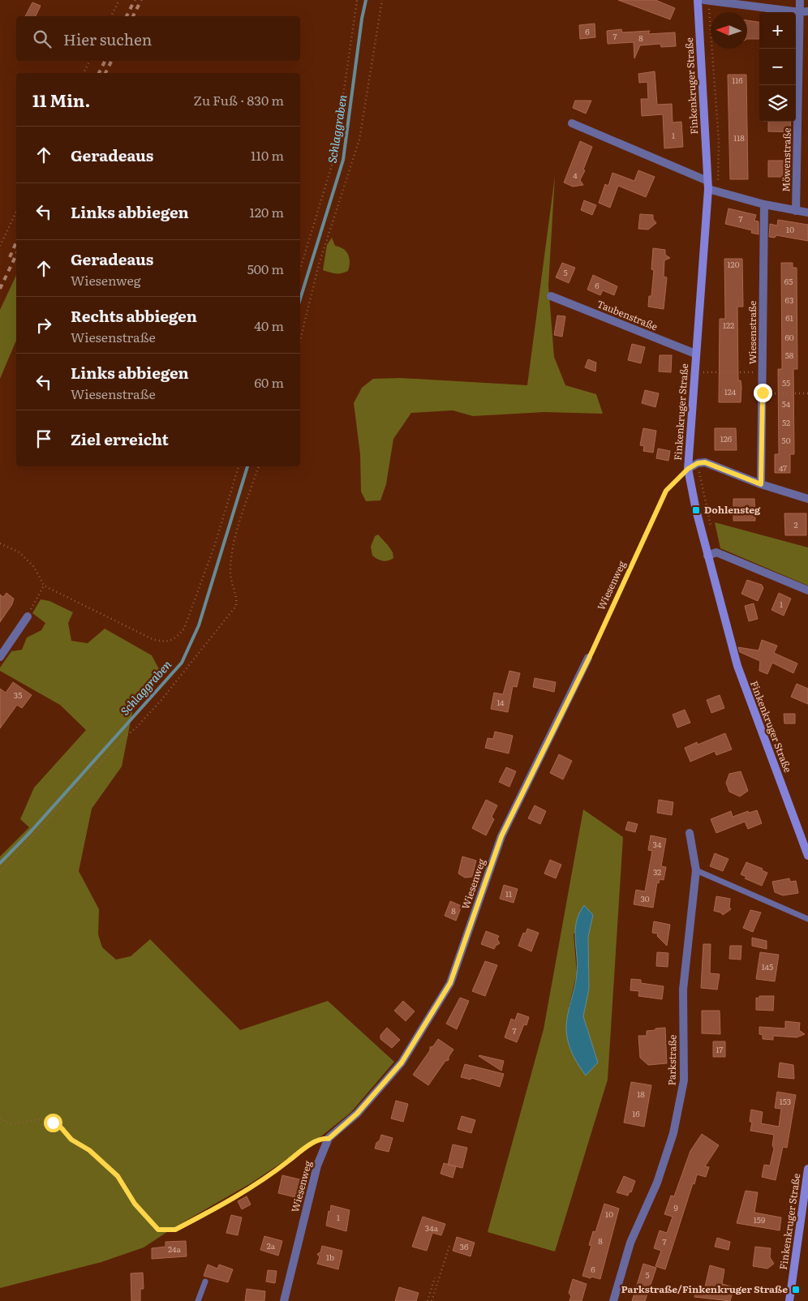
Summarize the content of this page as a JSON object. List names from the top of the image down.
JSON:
{
  "streets": {
    "street": [
      "Finkenkruger Straße",
      "Möwenstraße",
      "Taubenstraße",
      "Wiesenstraße",
      "Wiesenweg",
      "Parkstraße"
    ]
  },
  "crossings": [
    ["Finkenkruger Straße", "Taubenstraße"],
    ["Finkenkruger Straße", "Wiesenweg"]
  ],
  "water": ["Schlaggraben"],
  "places": {
    "transit": ["Dohlensteg", "Parkstraße/Finkenkruger Straße"]
  },
  "house_numbers": [
    "6",
    "7",
    "8",
    "116",
    "1",
    "118",
    "4",
    "7",
    "10",
    "120",
    "5",
    "65",
    "6",
    "63",
    "61",
    "122",
    "60",
    "58",
    "55",
    "124",
    "54",
    "52",
    "126",
    "50",
    "47",
    "2",
    "1",
    "35",
    "14",
    "34",
    "32",
    "11",
    "30",
    "8",
    "145",
    "7",
    "17",
    "18",
    "153",
    "16",
    "9",
    "10",
    "1",
    "159",
    "34a",
    "8",
    "7",
    "2a",
    "36",
    "24a",
    "1b",
    "6",
    "5"
  ],
  "north": "left",
  "page": {
    "map_buttons": ["+", "−"],
    "search": "Hier suchen",
    "heading": ["11 Min.", "Zu Fuß · 830 m"],
    "list": [
      ["Geradeaus", "110 m"],
      ["Links abbiegen", "120 m"],
      ["Geradeaus", "Wiesenweg", "500 m"],
      ["Rechts abbiegen", "Wiesenstraße", "40 m"],
      ["Links abbiegen", "Wiesenstraße", "60 m"],
      "Ziel erreicht"
    ]
  }
}
